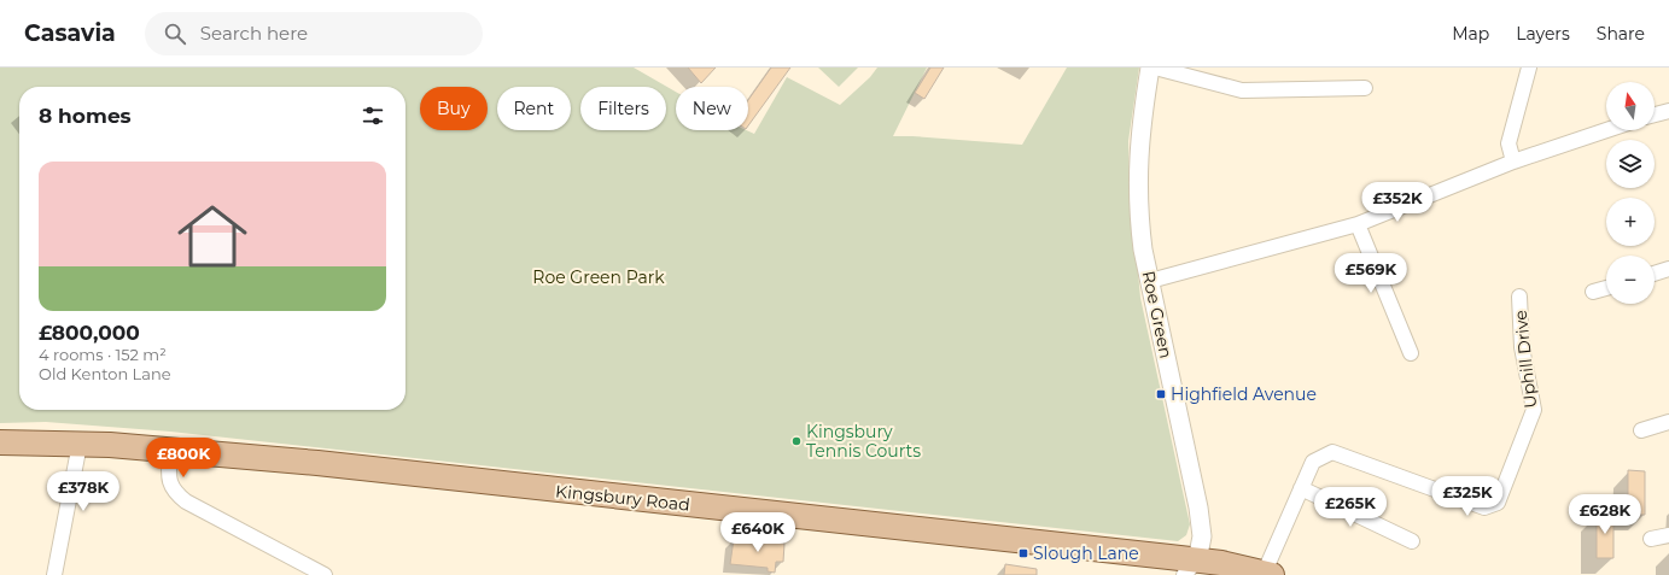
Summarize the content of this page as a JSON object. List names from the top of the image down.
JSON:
{
  "streets": {
    "main road": ["Kingsbury Road"],
    "street": ["Roe Green", "Uphill Drive"]
  },
  "crossings": [
    ["Roe Green", "Kingsbury Road"],
    ["Uphill Drive", "Kingsbury Road"]
  ],
  "parks": ["Roe Green Park"],
  "places": {
    "transit": ["Highfield Avenue", "Slough Lane"],
    "other": ["Kingsbury Tennis Courts"]
  },
  "north": "top",
  "page": {
    "header": "Casavia",
    "search": "Search here",
    "nav": ["Map", "Layers", "Share"],
    "map_buttons": ["+", "−"],
    "chip": [
      "Buy",
      "Rent",
      "Filters",
      "New"
    ],
    "heading": "8 homes",
    "list": [
      {
        "name": "£800,000",
        "note": "4 rooms · 152 m² · Old Kenton Lane"
      }
    ],
    "price": [
      "£352K",
      "£569K",
      "£800K",
      "£378K",
      "£325K",
      "£265K",
      "£628K",
      "£640K"
    ]
  }
}
